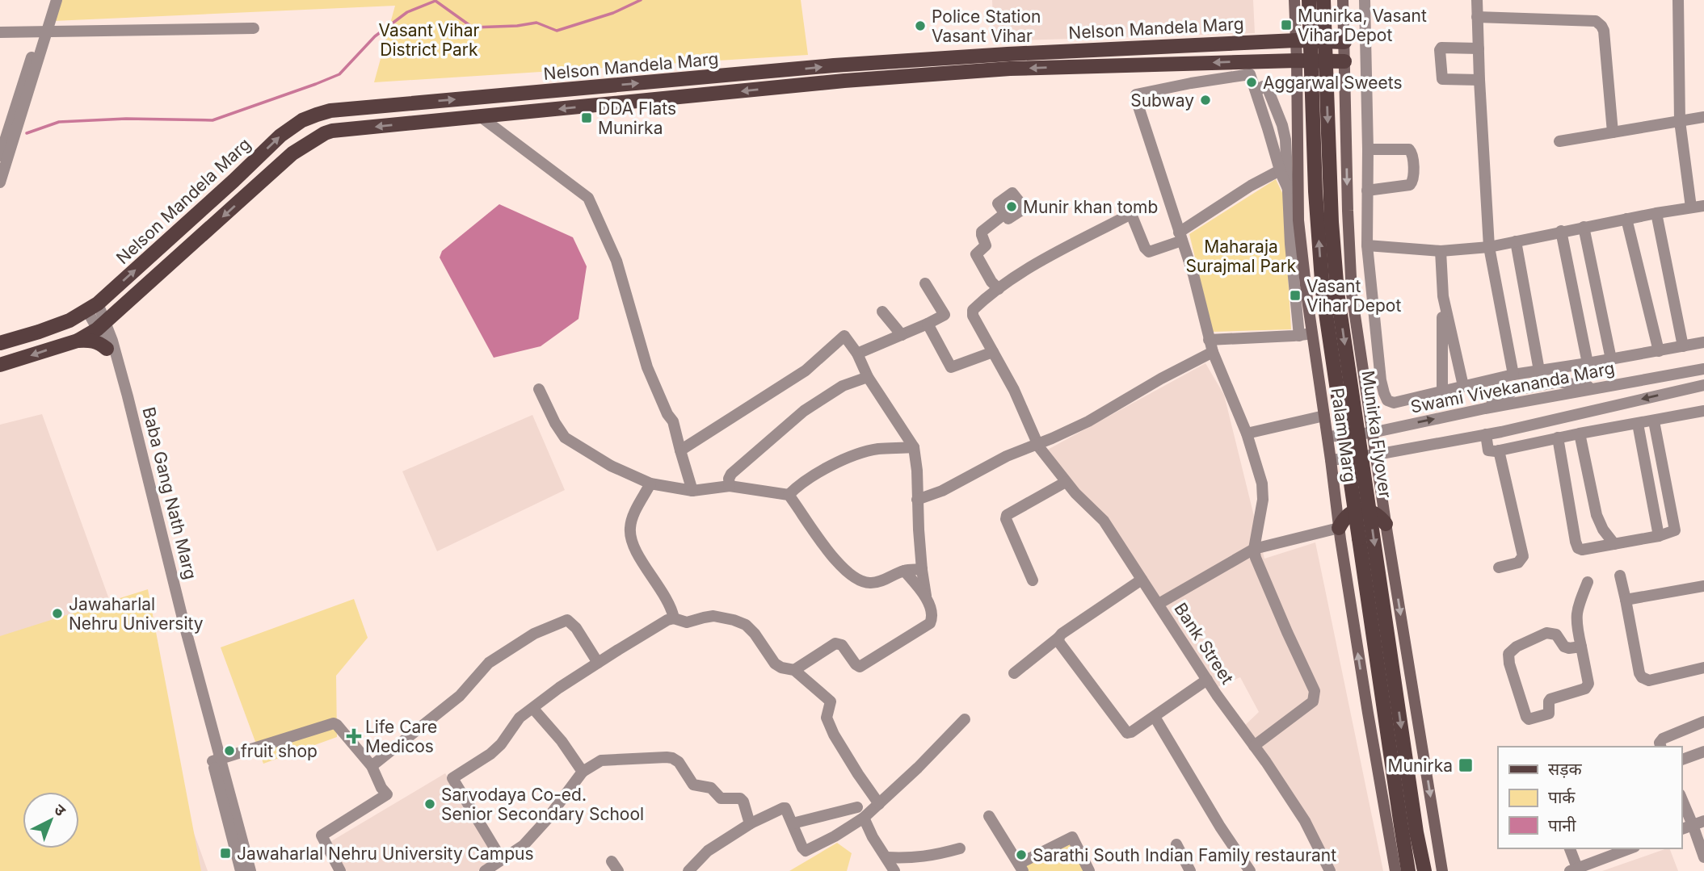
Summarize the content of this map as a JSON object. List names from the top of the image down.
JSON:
{
  "streets": {
    "main road": ["Nelson Mandela Marg", "Munirka Flyover", "Palam Marg"],
    "street": ["Swami Vivekananda Marg", "Baba Gang Nath Marg", "Bank Street"]
  },
  "crossings": [
    ["Nelson Mandela Marg", "Palam Marg"],
    ["Nelson Mandela Marg", "Baba Gang Nath Marg"],
    ["Swami Vivekananda Marg", "Palam Marg"]
  ],
  "parks": ["Vasant Vihar District Park", "Maharaja Surajmal Park"],
  "places": {
    "transit": [
      "Munirka, Vasant Vihar Depot",
      "DDA Flats Munirka",
      "Vasant Vihar Depot",
      "Munirka",
      "Jawaharlal Nehru University Campus"
    ],
    "other": [
      "Police Station Vasant Vihar",
      "Aggarwal Sweets",
      "Subway",
      "Munir khan tomb",
      "Jawaharlal Nehru University",
      "fruit shop",
      "Sarvodaya Co-ed. Senior Secondary School",
      "Sarathi South Indian Family restaurant"
    ],
    "health": ["Life Care Medicos"]
  },
  "legend": ["सड़क", "पार्क", "पानी"],
  "north": "top right"
}
